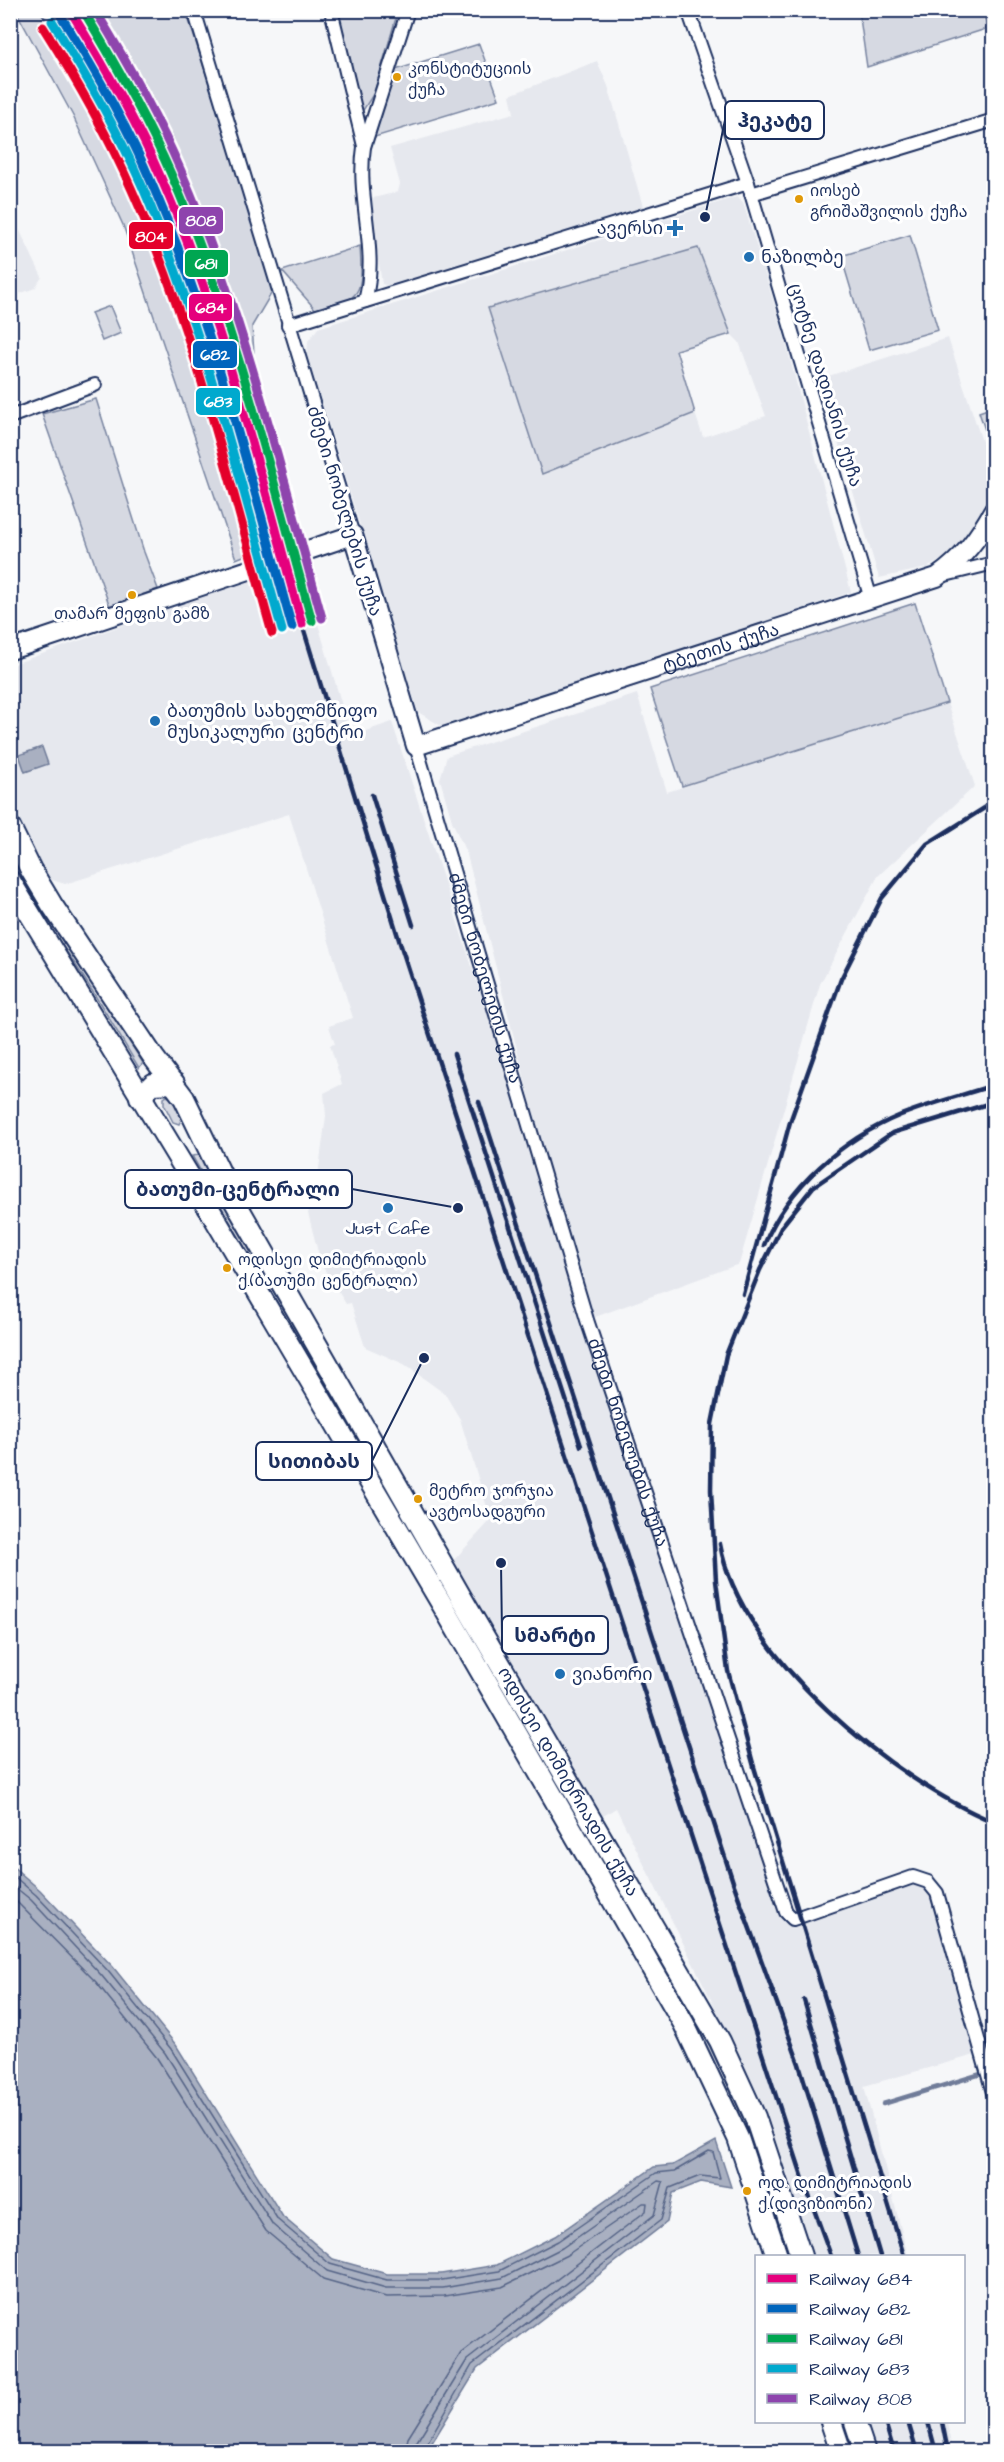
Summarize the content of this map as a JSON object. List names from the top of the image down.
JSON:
{
  "streets": {
    "main road": ["ოდისეი დიმიტრიადის ქუჩა"],
    "street": ["ცოტნე დადიანის ქუჩა", "ძმები ნობელების ქუჩა", "ტბეთის ქუჩა"]
  },
  "crossings": [
    ["ცოტნე დადიანის ქუჩა", "ტბეთის ქუჩა"],
    ["ძმები ნობელების ქუჩა", "ტბეთის ქუჩა"]
  ],
  "places": {
    "other": [
      "კონსტიტუციის ქუჩა",
      "იოსებ გრიშაშვილის ქუჩა",
      "ჰეკატე",
      "ნაზილბე",
      "თამარ მეფის გამზ",
      "ბათუმის სახელმწიფო მუსიკალური ცენტრი",
      "Just Cafe",
      "ბათუმი-ცენტრალი",
      "ოდისეი დიმიტრიადის ქ.(ბათუმი ცენტრალი)",
      "სითიბას",
      "მეტრო ჯორჯია ავტოსადგური",
      "სმარტი",
      "ვიანორი",
      "ოდ. დიმიტრიადის ქ.(დივიზიონი)"
    ],
    "health": ["ავერსი"]
  },
  "lines": [
    "rail line 684",
    "rail line 681",
    "rail line 808",
    "rail line 682",
    "rail line 683",
    "transit line 804"
  ],
  "legend": [
    "Railway 684",
    "Railway 682",
    "Railway 681",
    "Railway 683",
    "Railway 808"
  ]
}
